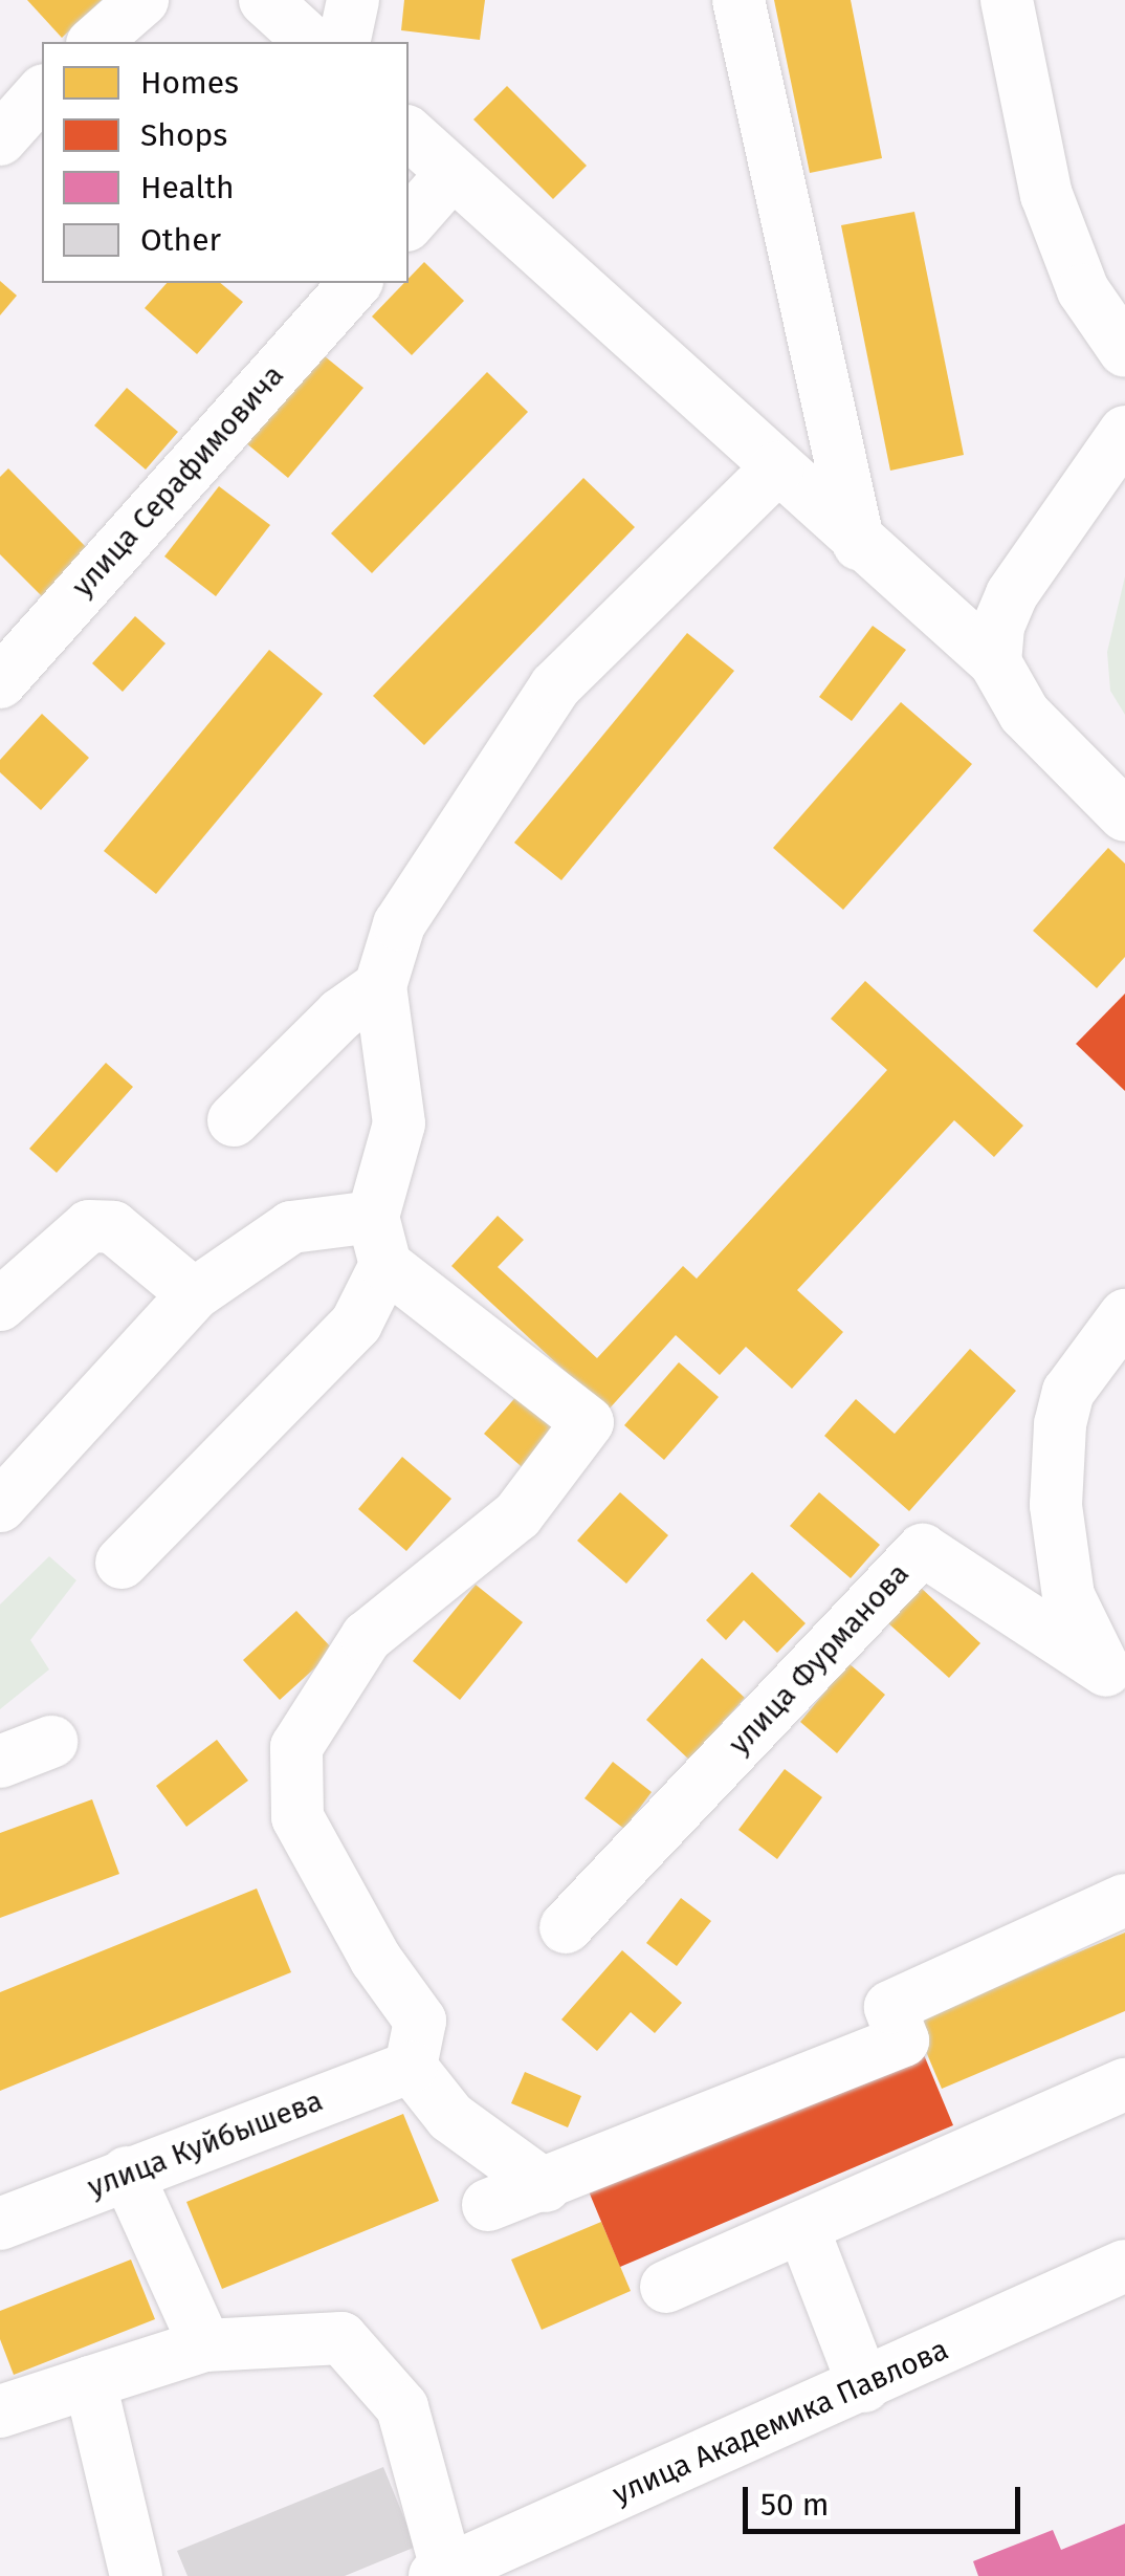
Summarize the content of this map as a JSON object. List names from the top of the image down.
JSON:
{
  "streets": {
    "street": [
      "улица Серафимовича",
      "улица Фурманова",
      "улица Куйбышева",
      "улица Академика Павлова"
    ]
  },
  "legend": [
    "Homes",
    "Shops",
    "Health",
    "Other"
  ],
  "scale_bar": "50 m"
}
